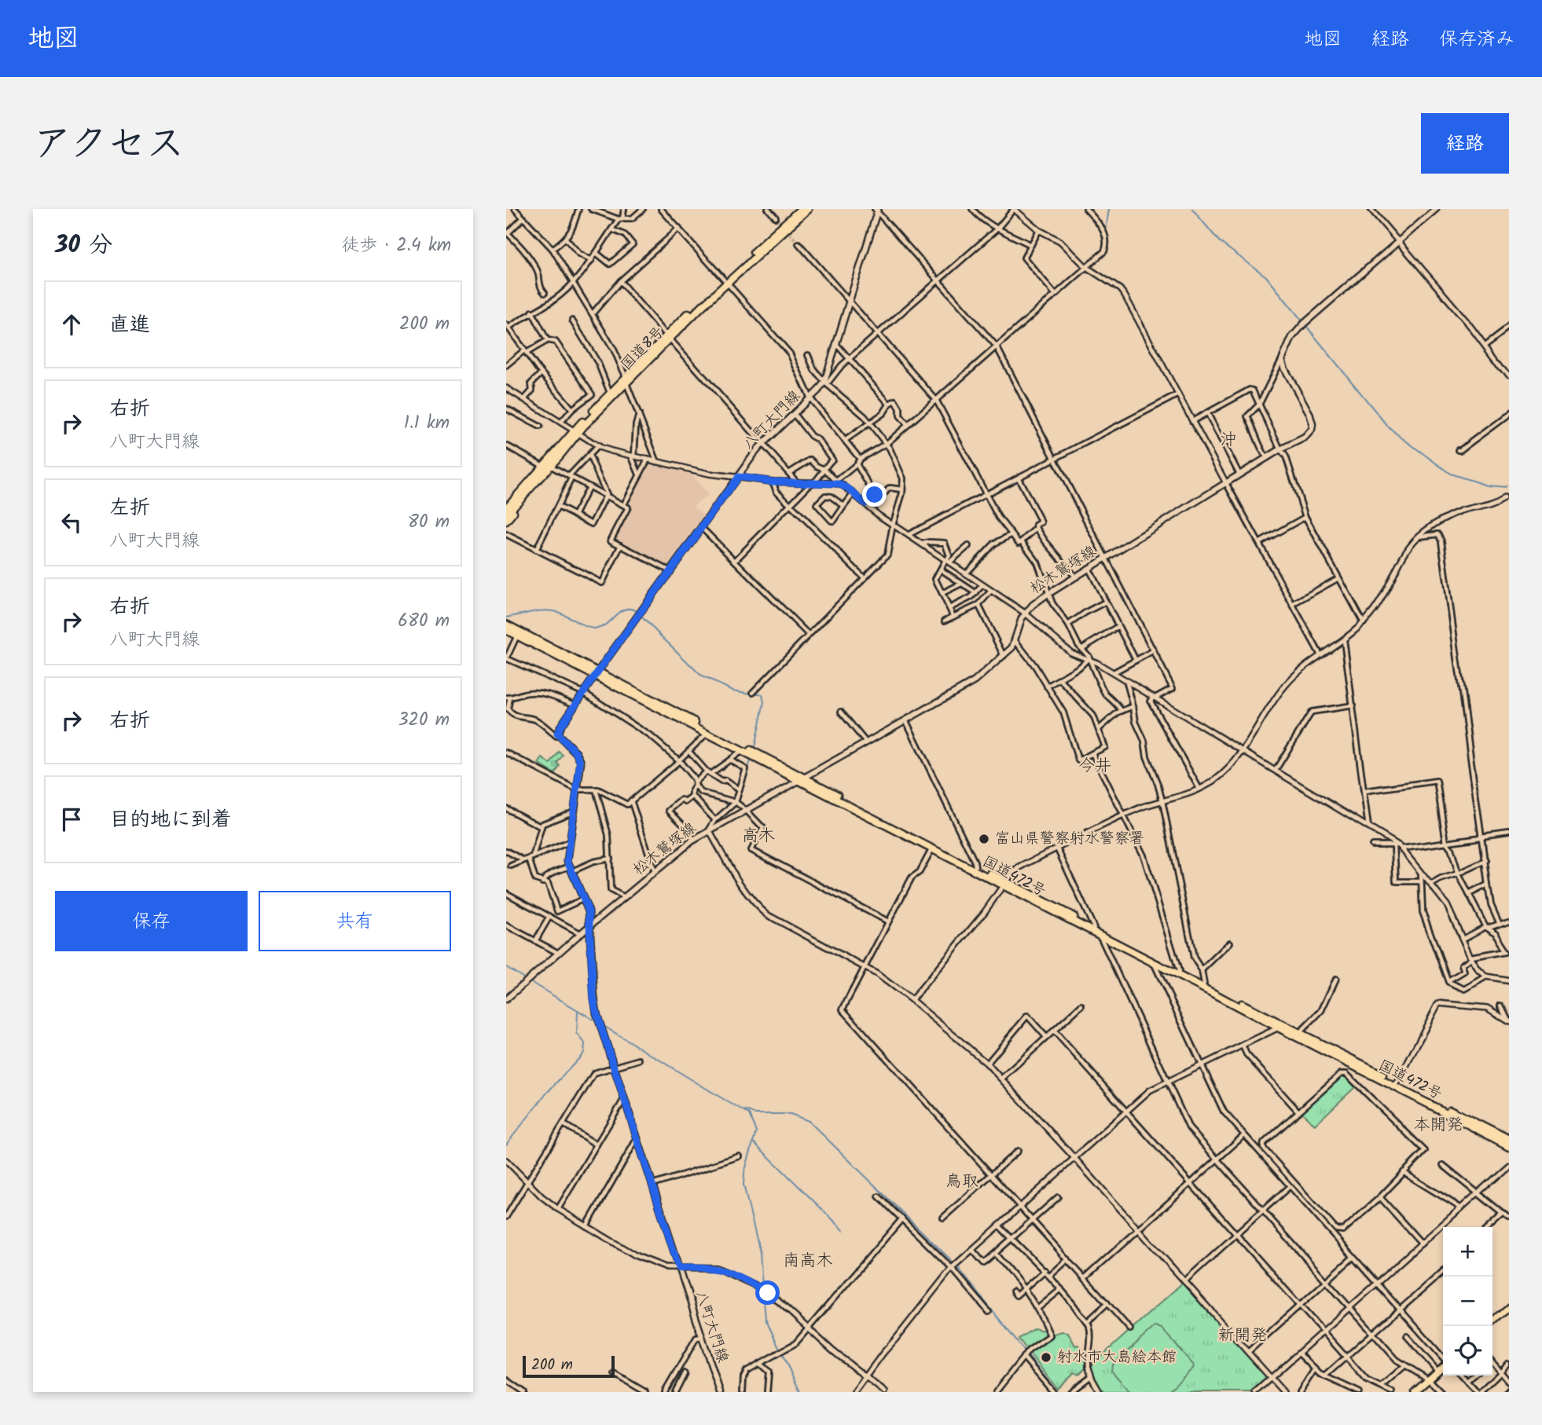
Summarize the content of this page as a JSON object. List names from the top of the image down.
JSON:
{
  "streets": {
    "highway": ["国道8号", "国道472号"],
    "main road": ["八町大門線", "松木鷲塚線"]
  },
  "crossings": [
    ["八町大門線", "松木鷲塚線"],
    ["八町大門線", "国道472号"],
    ["松木鷲塚線", "国道472号"]
  ],
  "districts": [
    "沖",
    "今井",
    "高木",
    "本開発",
    "鳥取",
    "南高木",
    "新開発"
  ],
  "places": ["富山県警察射水警察署", "射水市大島絵本館"],
  "scale_bar": "200 m",
  "page": {
    "header": "地図",
    "nav": ["地図", "経路", "保存済み"],
    "title": "アクセス",
    "buttons": [
      "経路",
      ["保存", "共有"]
    ],
    "heading": ["30 分", "徒歩 · 2.4 km"],
    "list": [
      ["直進", "200 m"],
      ["右折", "八町大門線", "1.1 km"],
      ["左折", "八町大門線", "80 m"],
      ["右折", "八町大門線", "680 m"],
      ["右折", "320 m"],
      "目的地に到着"
    ],
    "map_buttons": ["+", "−"],
    "scale": "200 m"
  }
}
